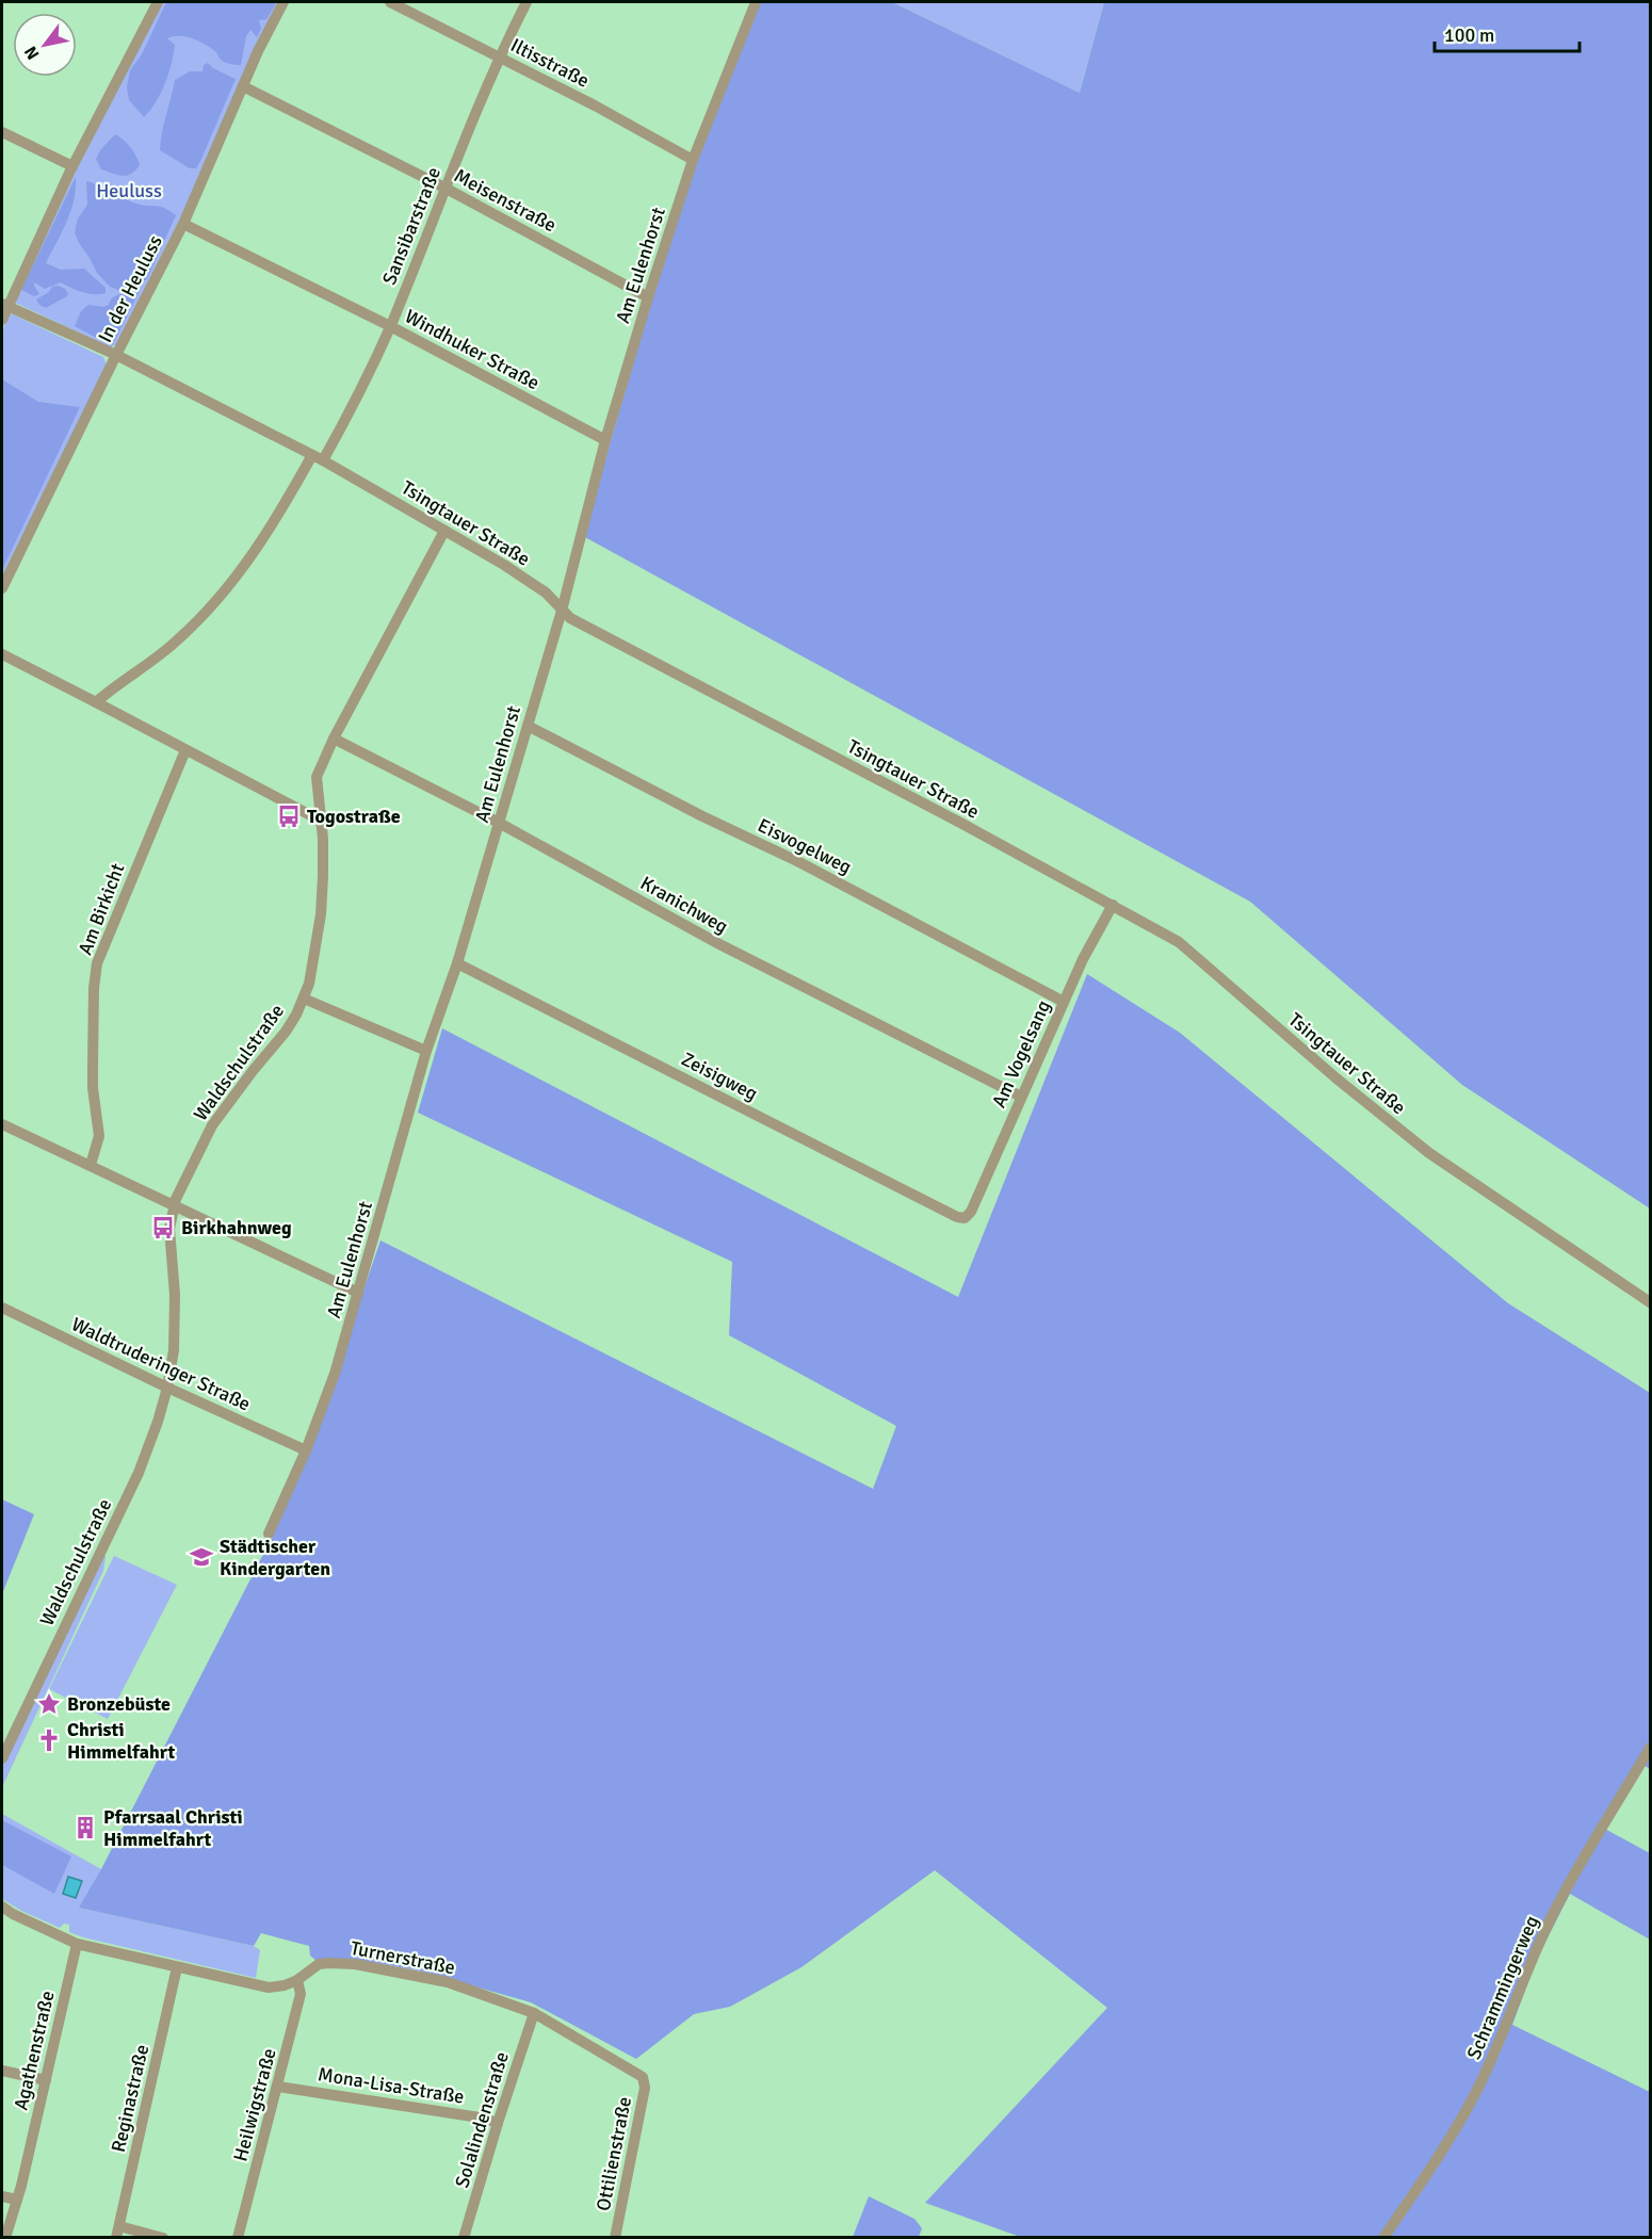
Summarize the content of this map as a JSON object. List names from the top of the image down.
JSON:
{
  "streets": {
    "street": [
      "Iltisstraße",
      "Meisenstraße",
      "Sansibarstraße",
      "Am Eulenhorst",
      "In der Heuluss",
      "Windhuker Straße",
      "Tsingtauer Straße",
      "Eisvogelweg",
      "Kranichweg",
      "Am Birkicht",
      "Am Vogelsang",
      "Waldschulstraße",
      "Zeisigweg",
      "Waldtruderinger Straße",
      "Turnerstraße",
      "Schrammingerweg",
      "Agathenstraße",
      "Mona-Lisa-Straße",
      "Reginastraße",
      "Heilwigstraße",
      "Solalindenstraße",
      "Ottilienstraße"
    ]
  },
  "crossings": [
    ["Iltisstraße", "Sansibarstraße"],
    ["Iltisstraße", "Am Eulenhorst"],
    ["Meisenstraße", "Sansibarstraße"],
    ["Meisenstraße", "Am Eulenhorst"],
    ["Meisenstraße", "In der Heuluss"],
    ["Sansibarstraße", "Windhuker Straße"],
    ["Sansibarstraße", "Tsingtauer Straße"],
    ["Am Eulenhorst", "Windhuker Straße"],
    ["Am Eulenhorst", "Tsingtauer Straße"],
    ["Am Eulenhorst", "Eisvogelweg"],
    ["Am Eulenhorst", "Kranichweg"],
    ["Am Eulenhorst", "Zeisigweg"],
    ["Am Eulenhorst", "Waldtruderinger Straße"],
    ["In der Heuluss", "Windhuker Straße"],
    ["In der Heuluss", "Tsingtauer Straße"],
    ["Tsingtauer Straße", "Am Vogelsang"],
    ["Tsingtauer Straße", "Waldschulstraße"],
    ["Eisvogelweg", "Am Vogelsang"],
    ["Kranichweg", "Am Vogelsang"],
    ["Kranichweg", "Waldschulstraße"],
    ["Am Vogelsang", "Zeisigweg"],
    ["Waldschulstraße", "Waldtruderinger Straße"],
    ["Turnerstraße", "Agathenstraße"],
    ["Turnerstraße", "Reginastraße"],
    ["Turnerstraße", "Heilwigstraße"],
    ["Turnerstraße", "Solalindenstraße"],
    ["Turnerstraße", "Ottilienstraße"],
    ["Mona-Lisa-Straße", "Heilwigstraße"],
    ["Mona-Lisa-Straße", "Solalindenstraße"]
  ],
  "parks": ["Heuluss"],
  "places": {
    "bus stop": ["Togostraße", "Birkhahnweg"],
    "school or university": ["Städtischer Kindergarten"],
    "place": ["Bronzebüste"],
    "church": ["Christi Himmelfahrt"],
    "building": ["Pfarrsaal Christi Himmelfahrt"]
  },
  "scale_bar": "100 m",
  "north": "bottom left"
}
